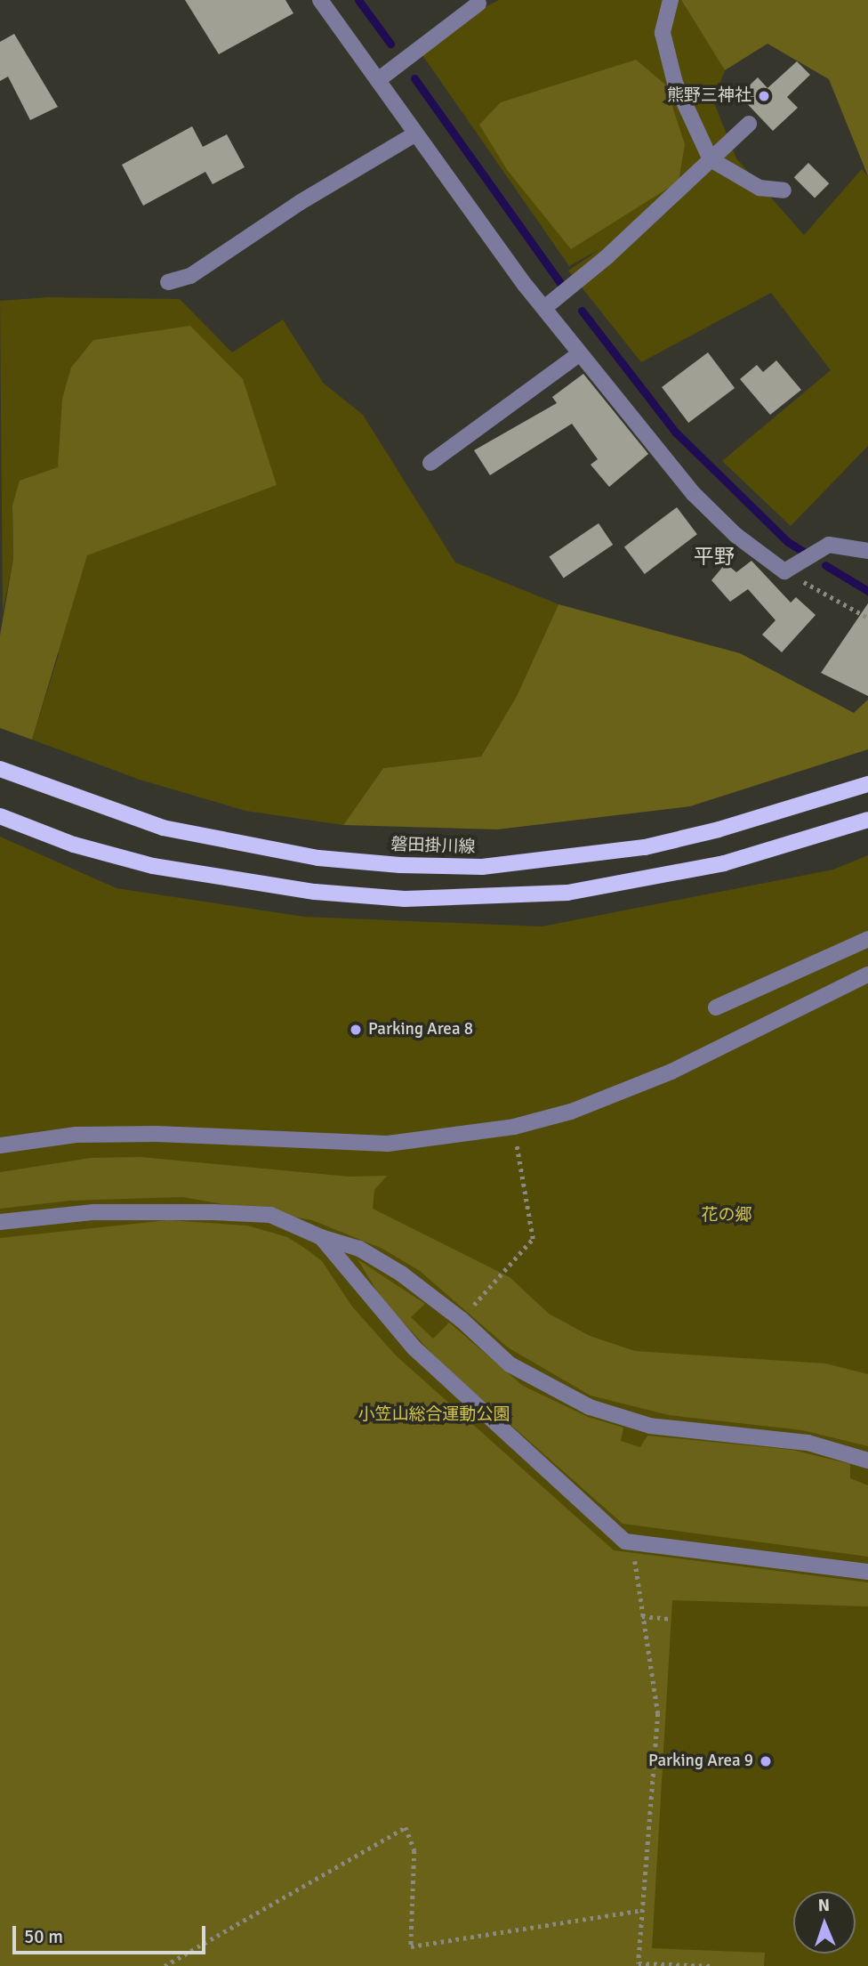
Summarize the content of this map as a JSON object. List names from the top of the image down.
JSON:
{
  "streets": {
    "main road": ["磐田掛川線"]
  },
  "districts": ["平野"],
  "parks": ["花の郷", "小笠山総合運動公園"],
  "places": ["熊野三神社", "Parking Area 8", "Parking Area 9"],
  "scale_bar": "50 m",
  "north": "top"
}
